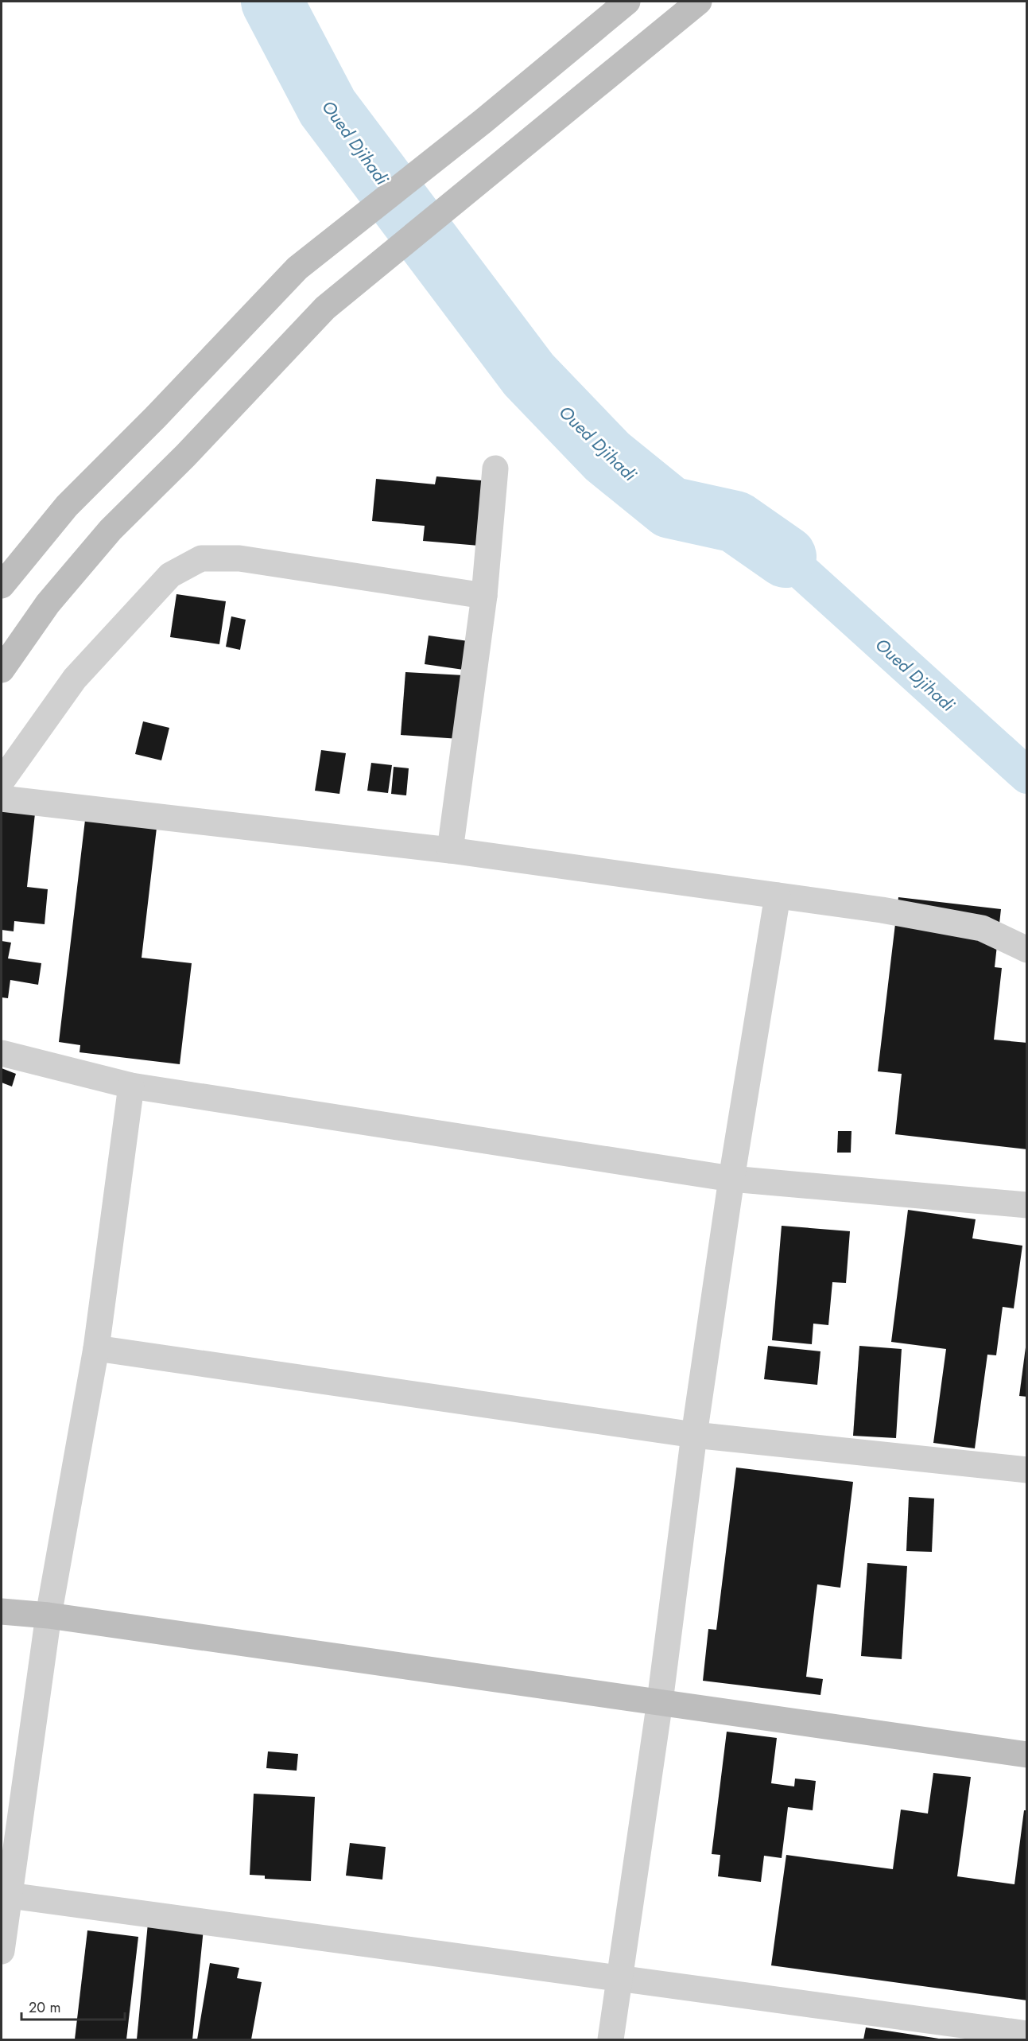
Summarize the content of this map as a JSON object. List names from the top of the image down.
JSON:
{
  "water": ["Oued Djihadi"],
  "scale_bar": "20 m"
}
